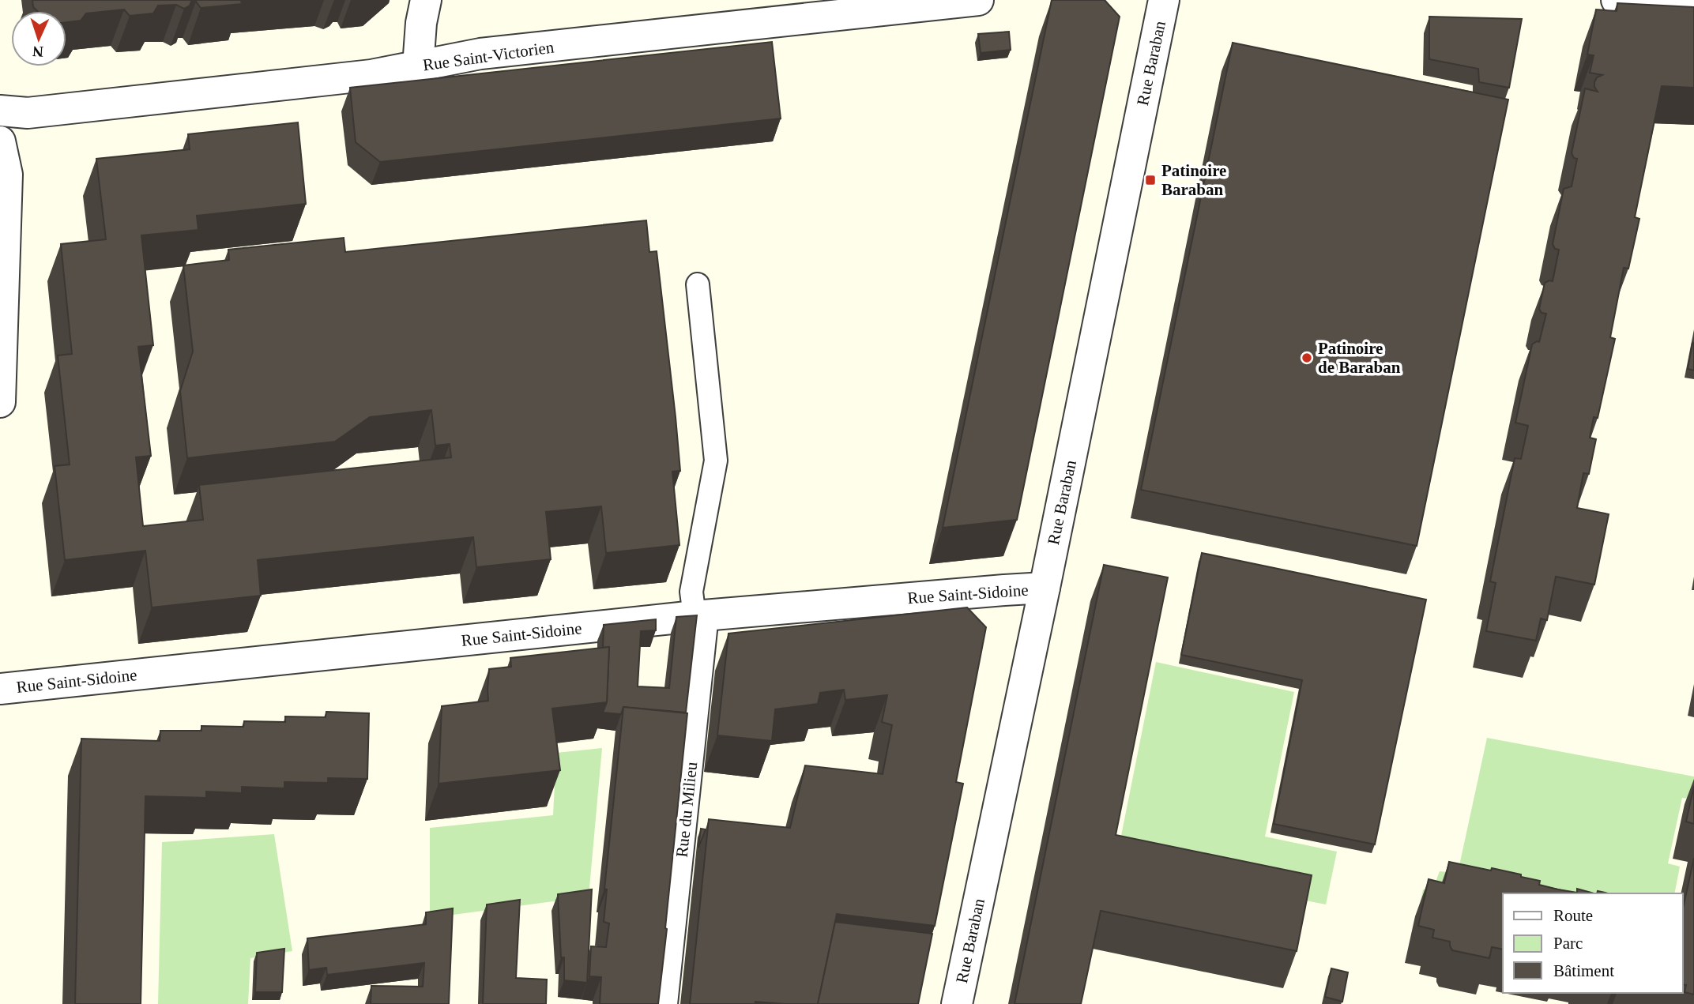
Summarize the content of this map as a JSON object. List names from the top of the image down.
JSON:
{
  "streets": {
    "street": ["Rue Saint-Victorien", "Rue Baraban", "Rue Saint-Sidoine"],
    "lane": ["Rue du Milieu"]
  },
  "crossings": [
    ["Rue Baraban", "Rue Saint-Sidoine"],
    ["Rue Saint-Sidoine", "Rue du Milieu"]
  ],
  "places": {
    "transit": ["Patinoire Baraban"],
    "other": ["Patinoire de Baraban"]
  },
  "legend": ["Route", "Parc", "Bâtiment"],
  "north": "bottom"
}
